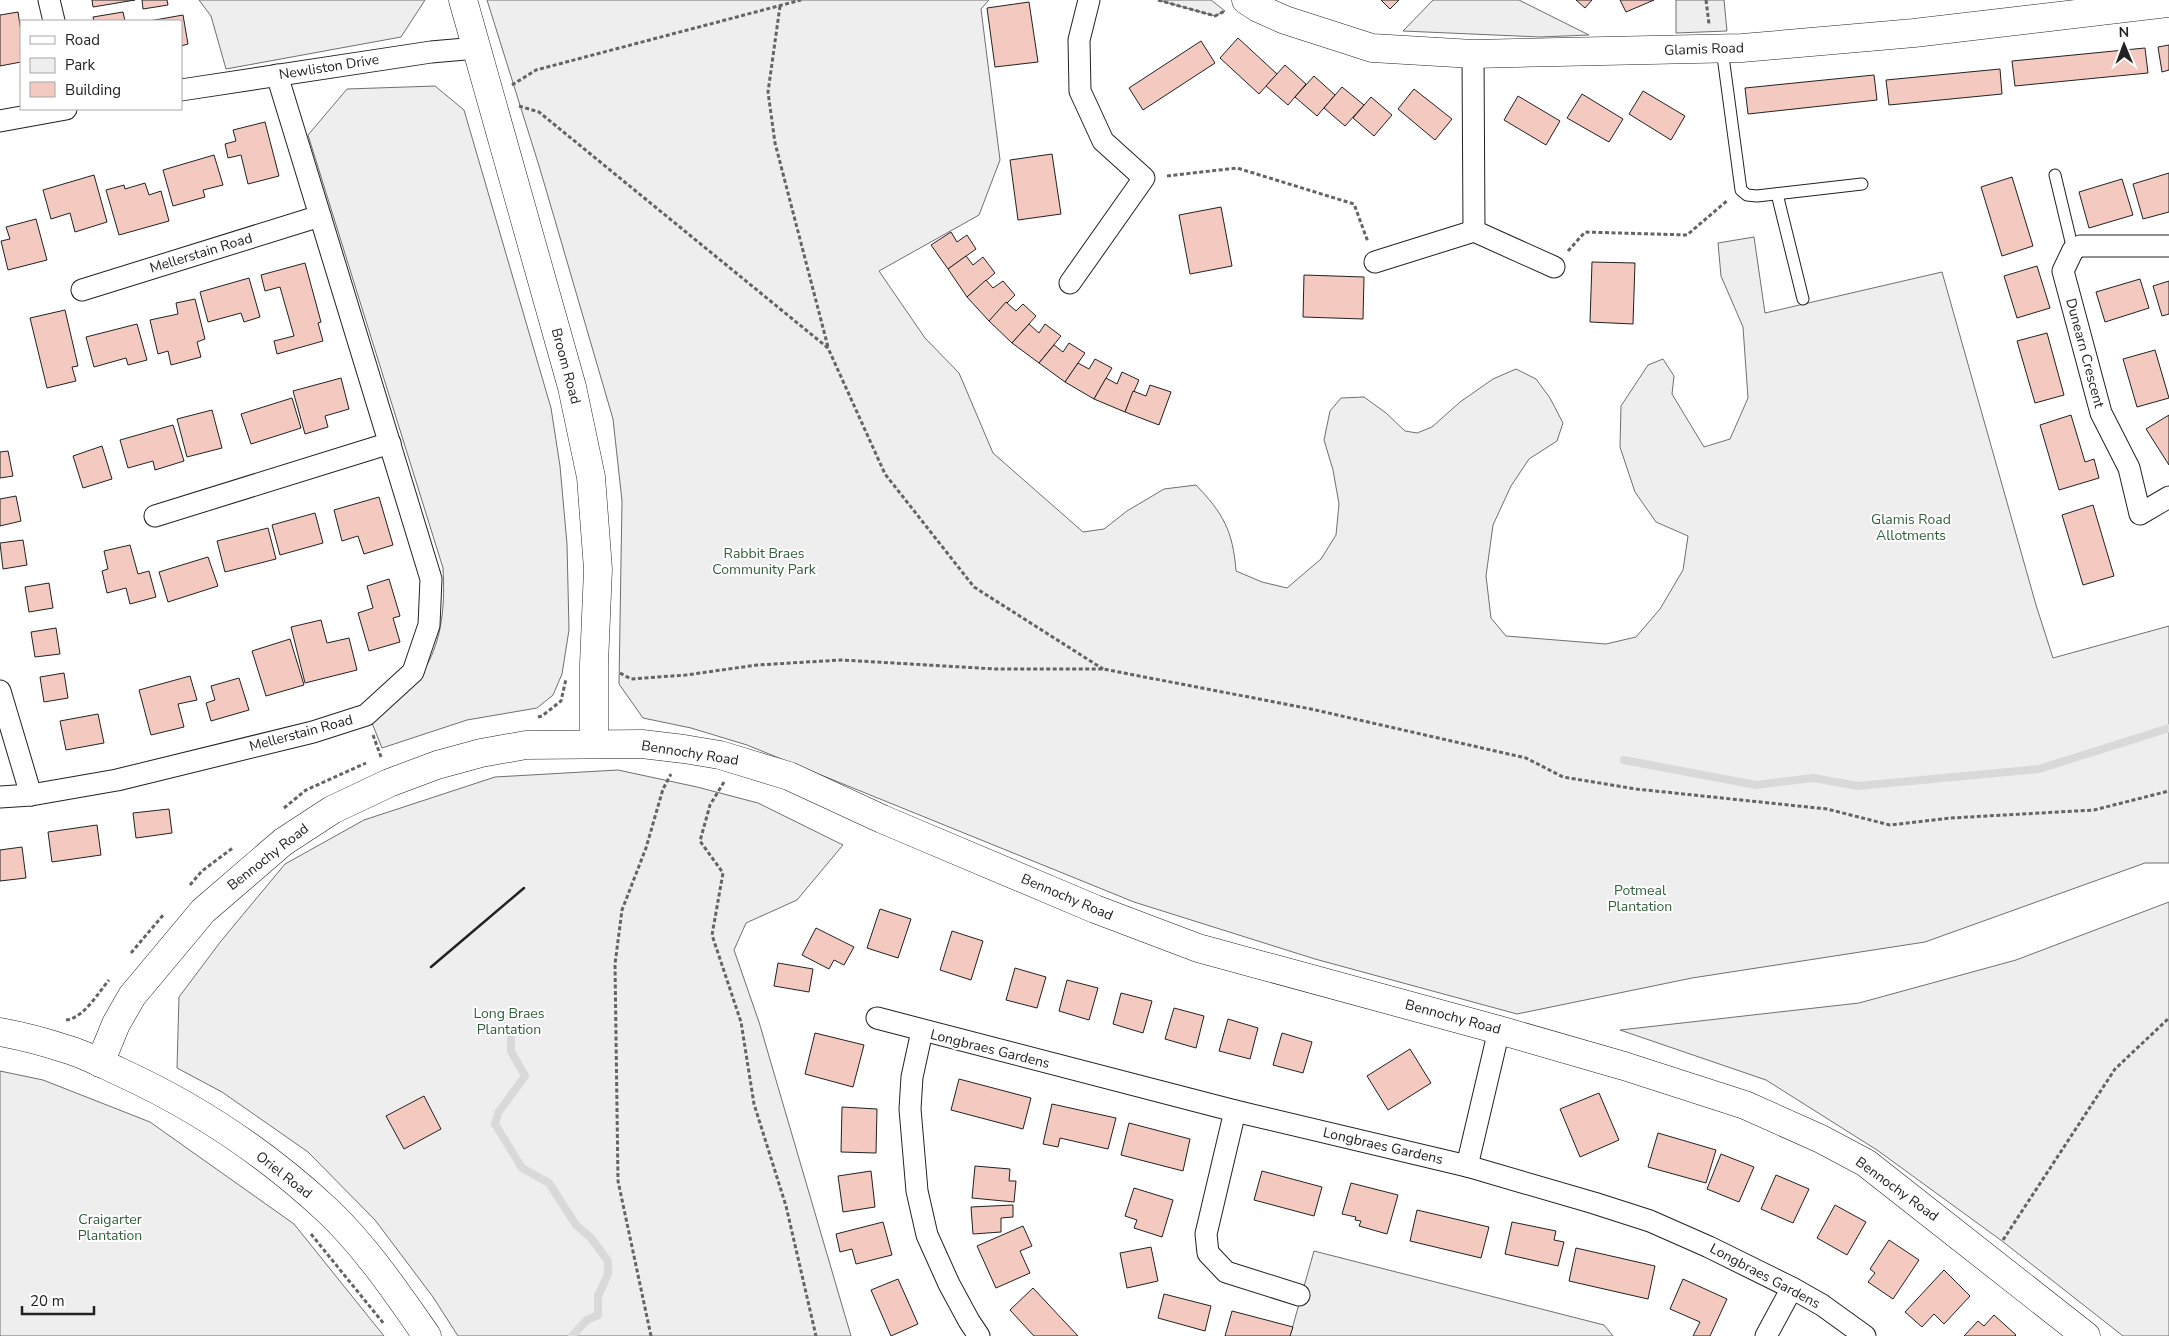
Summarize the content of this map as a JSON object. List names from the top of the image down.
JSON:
{
  "streets": {
    "street": [
      "Glamis Road",
      "Newliston Drive",
      "Mellerstain Road",
      "Dunearn Crescent",
      "Broom Road",
      "Bennochy Road",
      "Longbraes Gardens",
      "Oriel Road"
    ]
  },
  "crossings": [
    ["Newliston Drive", "Mellerstain Road"],
    ["Newliston Drive", "Broom Road"],
    ["Broom Road", "Bennochy Road"],
    ["Bennochy Road", "Oriel Road"]
  ],
  "parks": [
    "Glamis Road Allotments",
    "Rabbit Braes Community Park",
    "Potmeal Plantation",
    "Long Braes Plantation",
    "Craigarter Plantation"
  ],
  "legend": ["Road", "Park", "Building"],
  "scale_bar": "20 m",
  "north": "top"
}
